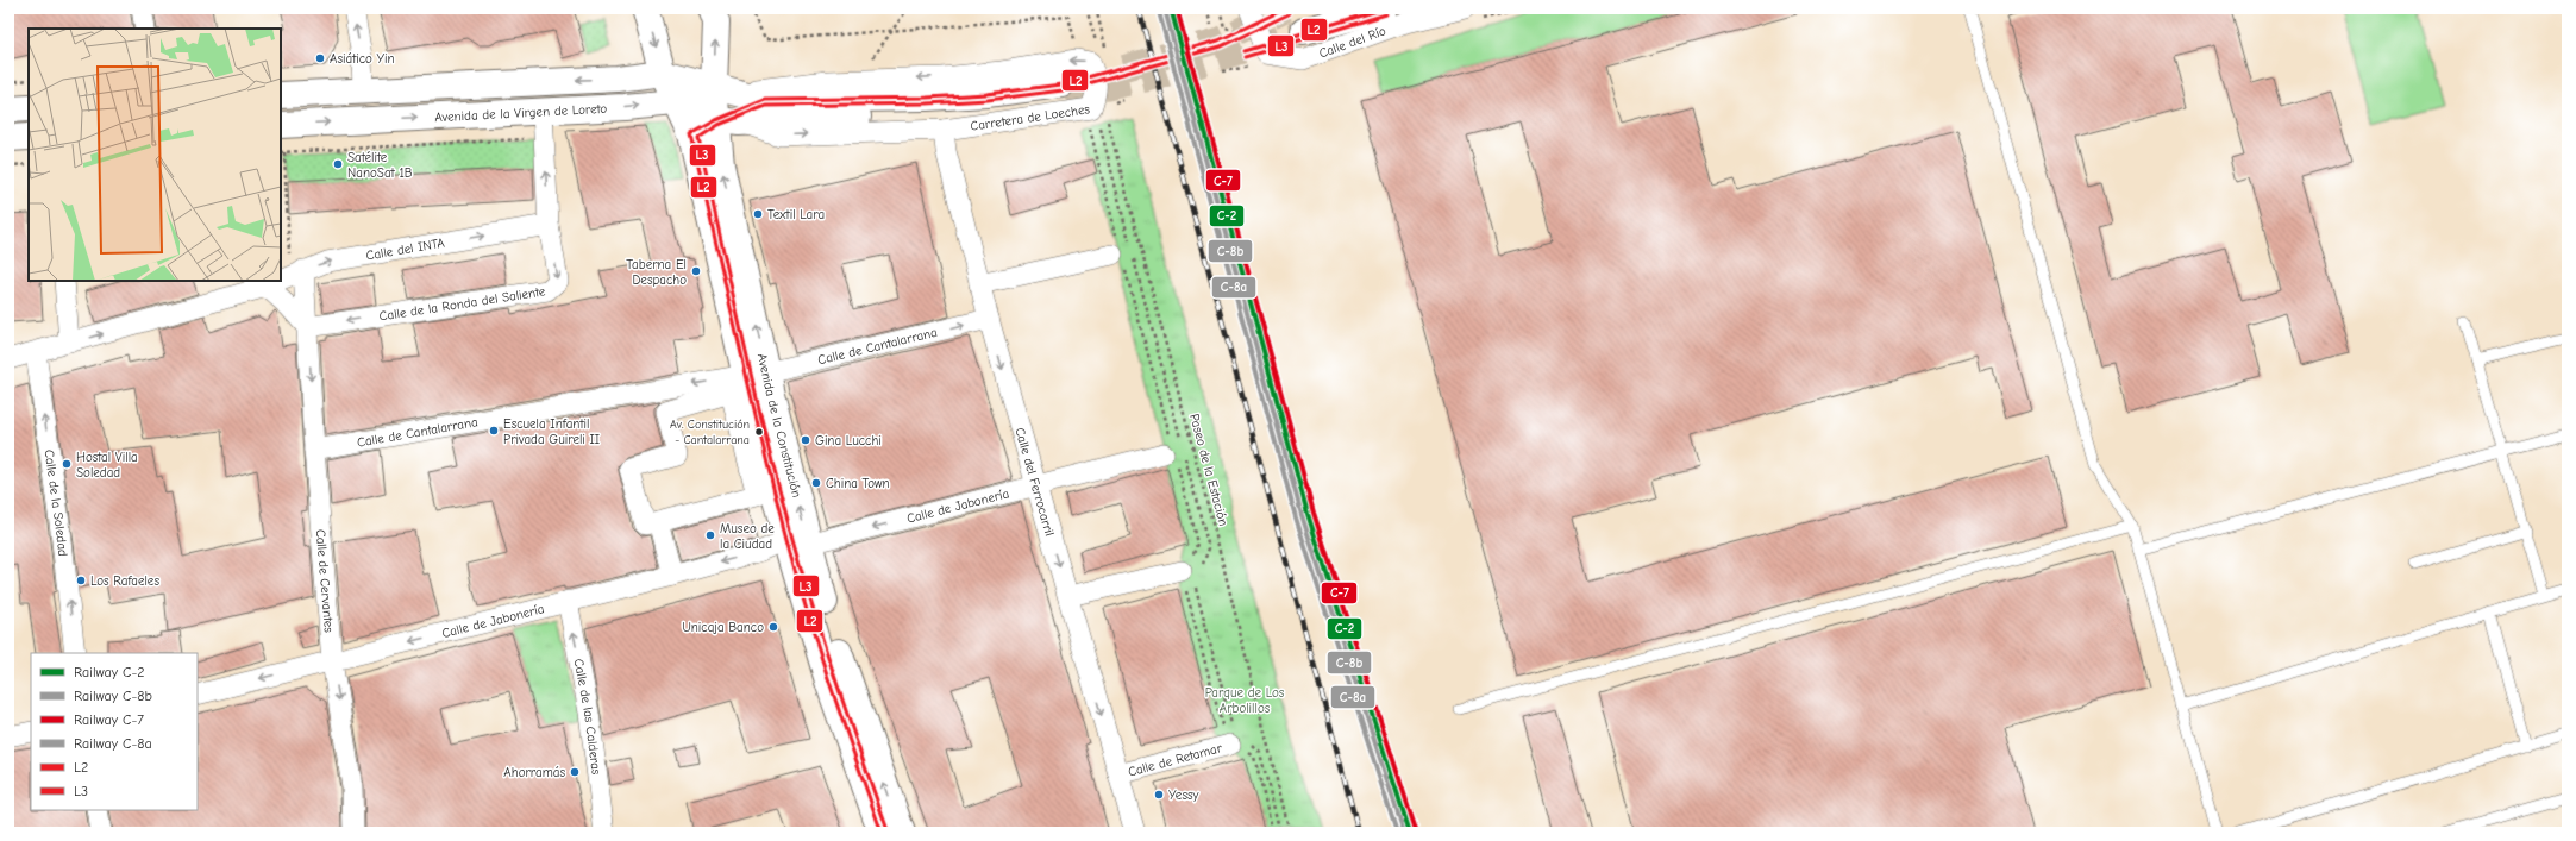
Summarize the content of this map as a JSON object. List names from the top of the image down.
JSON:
{
  "streets": {
    "street": [
      "Calle del Río",
      "Avenida de la Virgen de Loreto",
      "Carretera de Loeches",
      "Calle del INTA",
      "Calle de la Ronda del Saliente",
      "Calle de Cantalarrana",
      "Avenida de la Constitución",
      "Calle del Ferrocarril",
      "Calle de la Soledad",
      "Calle de Jabonería",
      "Calle de Cervantes",
      "Calle de las Calderas",
      "Calle de Retamar"
    ],
    "path": ["Paseo de la Estación"]
  },
  "crossings": [
    ["Avenida de la Virgen de Loreto", "Carretera de Loeches"],
    ["Avenida de la Virgen de Loreto", "Calle de la Ronda del Saliente"],
    ["Avenida de la Virgen de Loreto", "Avenida de la Constitución"],
    ["Carretera de Loeches", "Avenida de la Constitución"],
    ["Carretera de Loeches", "Calle del Ferrocarril"],
    ["Calle del INTA", "Calle de la Ronda del Saliente"],
    ["Calle de la Ronda del Saliente", "Calle de Cervantes"],
    ["Calle de Cantalarrana", "Avenida de la Constitución"],
    ["Calle de Cantalarrana", "Calle del Ferrocarril"],
    ["Calle de Cantalarrana", "Calle de Cervantes"],
    ["Avenida de la Constitución", "Calle de Jabonería"],
    ["Calle del Ferrocarril", "Calle de Jabonería"],
    ["Calle del Ferrocarril", "Calle de Retamar"],
    ["Calle de Jabonería", "Calle de Cervantes"],
    ["Calle de Jabonería", "Calle de las Calderas"]
  ],
  "one_way": [
    "Calle del Ferrocarril",
    "Calle de la Soledad",
    "Calle de Jabonería",
    "Calle de Cervantes",
    "Calle de las Calderas"
  ],
  "parks": ["Parque de Los Arbolillos"],
  "places": [
    "Asiático Yin",
    "Satélite NanoSat 1B",
    "Textil Lara",
    "Taberna El Despacho",
    "Escuela Infantil Privada Guireli II",
    "Av. Constitución - Cantalarrana",
    "Gina Lucchi",
    "Hostal Villa Soledad",
    "China Town",
    "Museo de la Ciudad",
    "Los Rafaeles",
    "Unicaja Banco",
    "Ahorramás",
    "Yessy"
  ],
  "lines": [
    "rail line C-2",
    "rail line C-7",
    "transit line L2",
    "rail line C-8b",
    "rail line C-8a",
    "transit line L3"
  ],
  "legend": [
    "Railway C-2",
    "Railway C-8b",
    "Railway C-7",
    "Railway C-8a",
    "L2",
    "L3"
  ]
}
